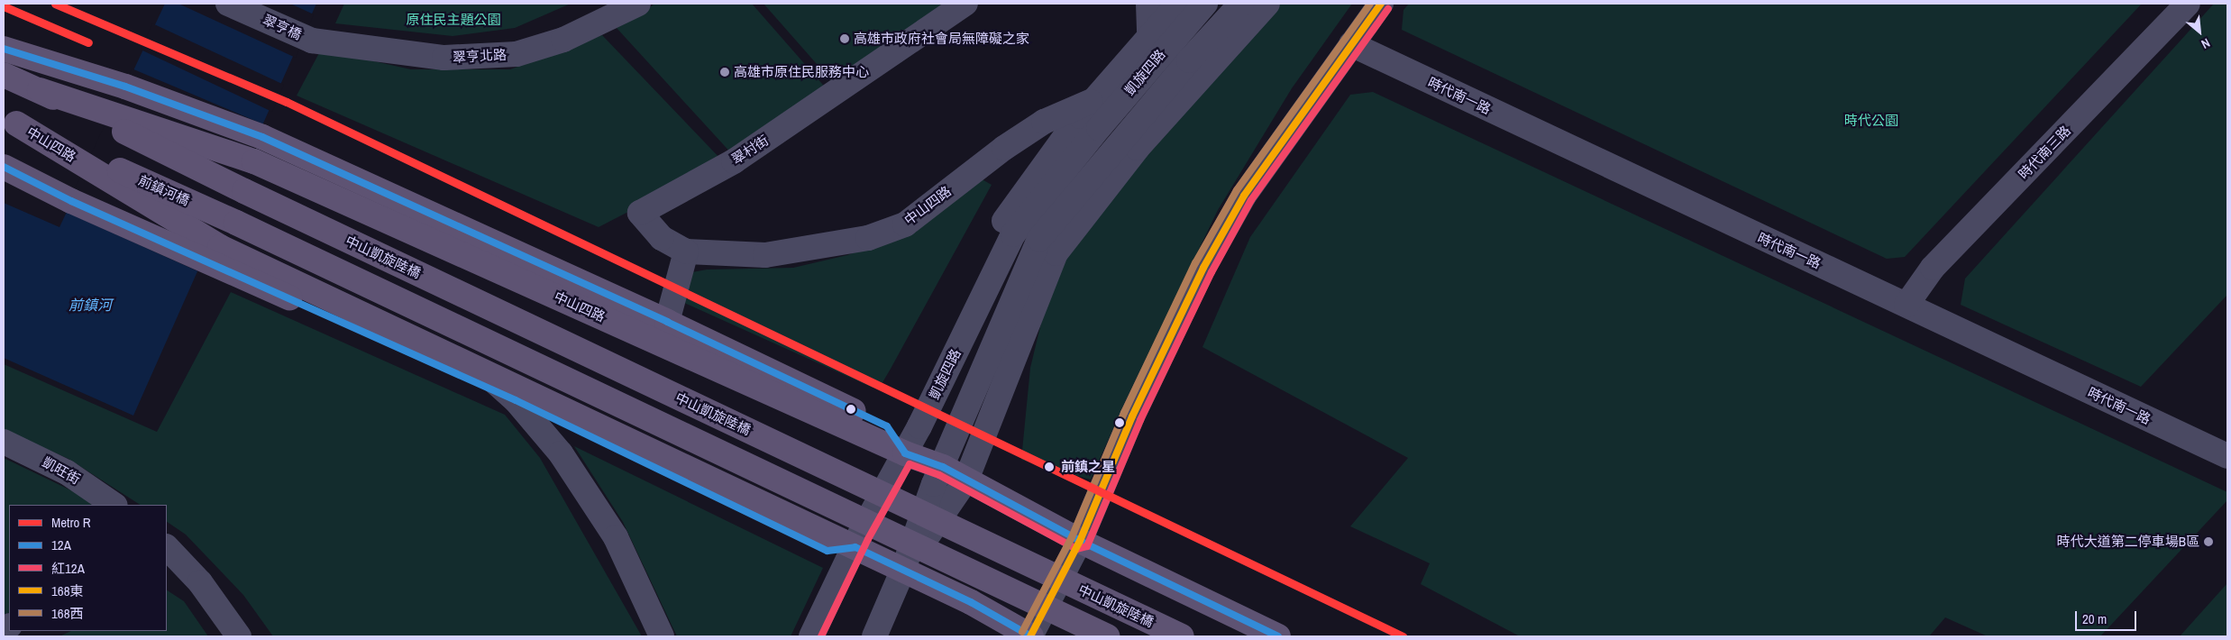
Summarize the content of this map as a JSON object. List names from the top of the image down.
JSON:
{
  "streets": {
    "main road": ["中山四路", "前鎮河橋", "中山凱旋陸橋"],
    "street": [
      "翠亨橋",
      "翠亨北路",
      "凱旋四路",
      "時代南一路",
      "翠村街",
      "時代南三路",
      "凱旺街"
    ]
  },
  "crossings": [
    ["翠亨橋", "翠亨北路"],
    ["凱旋四路", "中山四路"],
    ["時代南一路", "時代南三路"],
    ["中山四路", "翠村街"],
    ["中山四路", "前鎮河橋"],
    ["中山四路", "中山凱旋陸橋"]
  ],
  "water": ["前鎮河"],
  "parks": ["原住民主題公園", "時代公園"],
  "places": [
    "高雄市政府社會局無障礙之家",
    "高雄市原住民服務中心",
    "前鎮之星",
    "時代大道第二停車場B區"
  ],
  "lines": [
    "metro line R",
    "transit line 168東",
    "transit line 168西",
    "transit line 紅12A",
    "transit line 12A"
  ],
  "legend": [
    "Metro R",
    "12A",
    "紅12A",
    "168東",
    "168西"
  ],
  "scale_bar": "20 m",
  "north": "bottom right"
}
